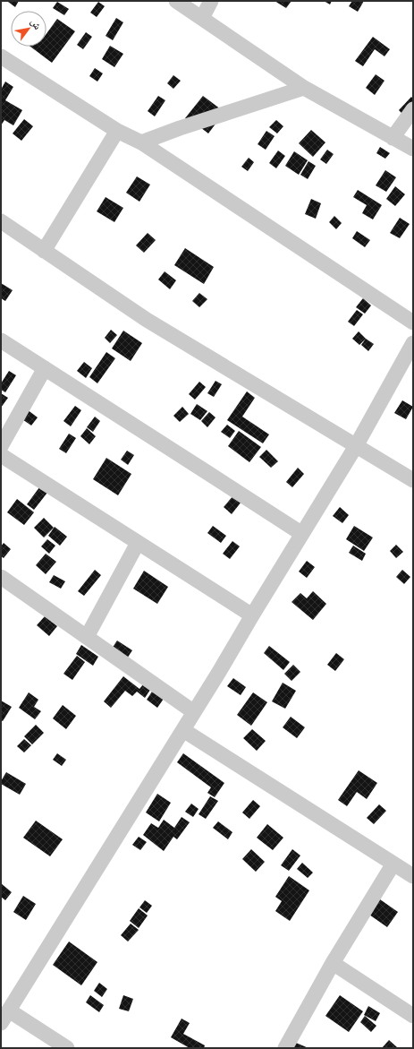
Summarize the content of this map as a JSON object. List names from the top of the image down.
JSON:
{
  "north": "top right"
}
